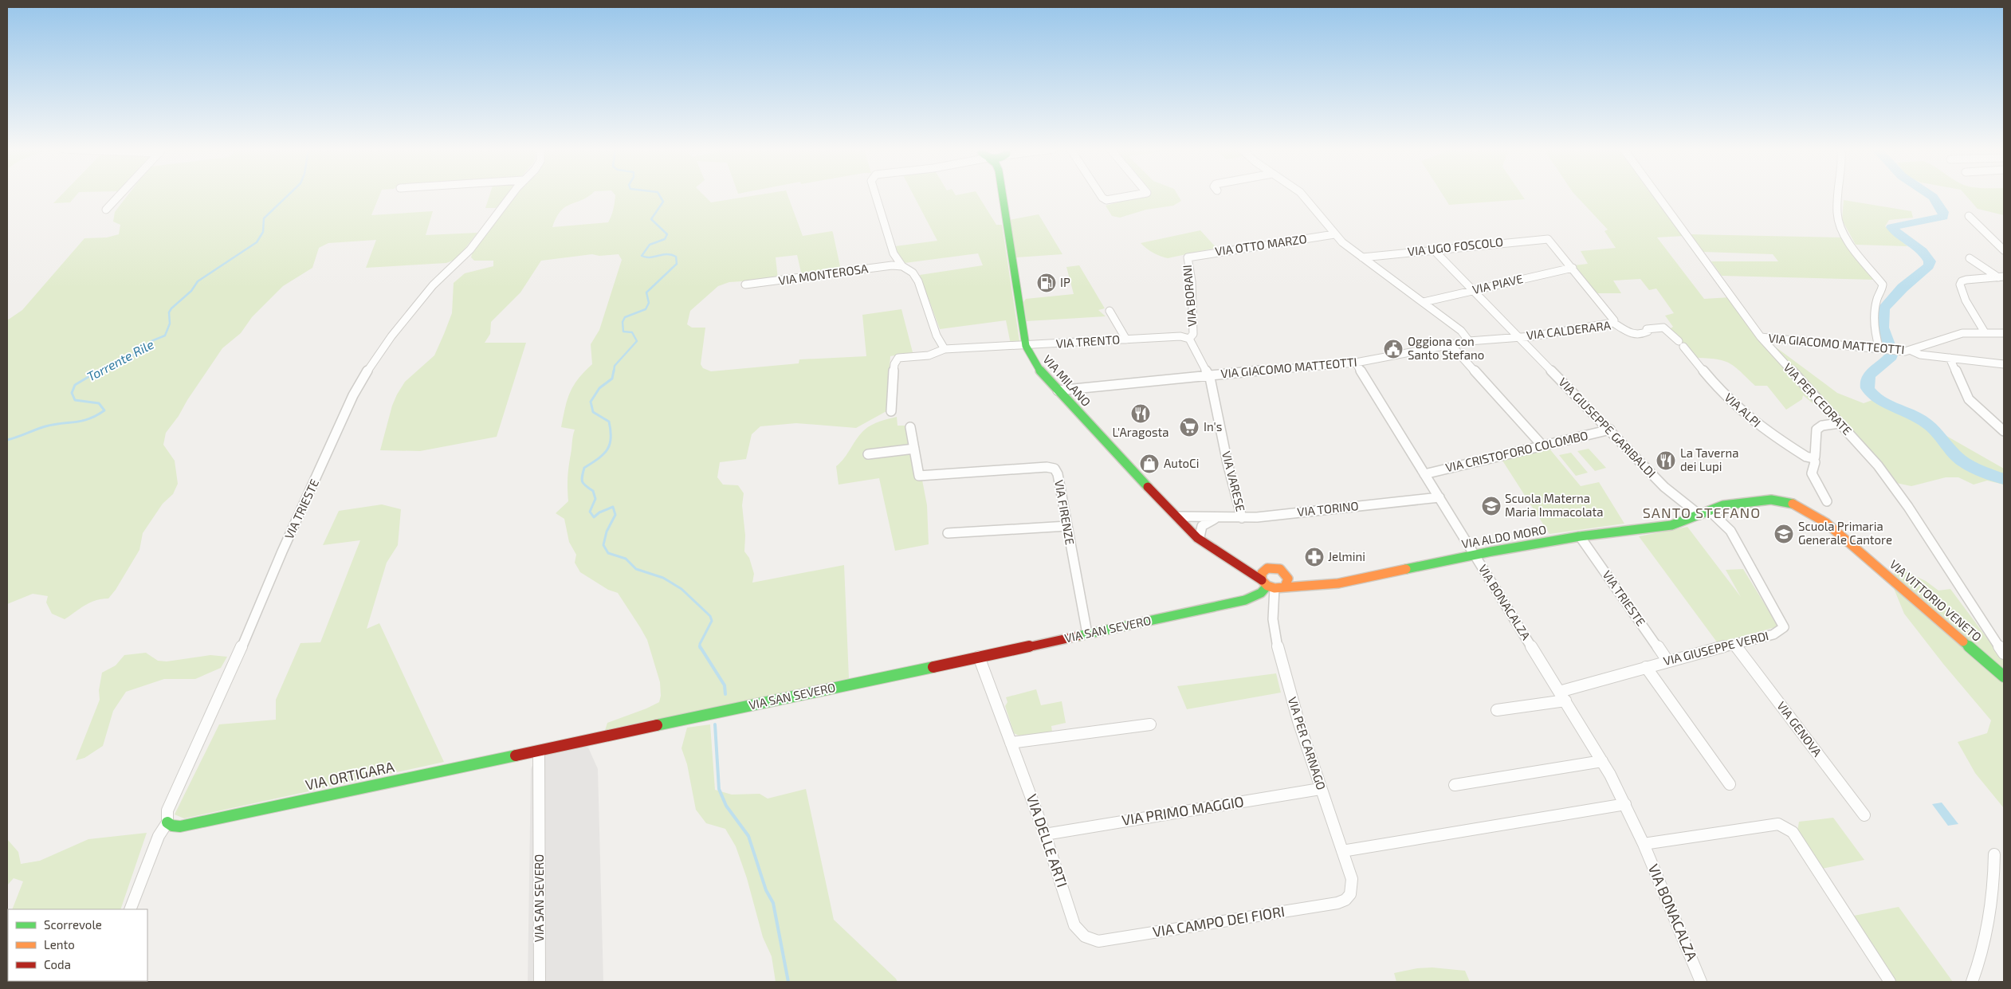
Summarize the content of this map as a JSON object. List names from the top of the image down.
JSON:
{
  "streets": {
    "street": [
      "VIA OTTO MARZO",
      "VIA UGO FOSCOLO",
      "VIA MONTEROSA",
      "VIA PIAVE",
      "VIA BORANI",
      "VIA CALDERARA",
      "VIA TRENTO",
      "VIA GIACOMO MATTEOTTI",
      "VIA MILANO",
      "VIA PER CEDRATE",
      "VIA ALPI",
      "VIA GIUSEPPE GARIBALDI",
      "VIA CRISTOFORO COLOMBO",
      "VIA VARESE",
      "VIA TRIESTE",
      "VIA TORINO",
      "VIA FIRENZE",
      "VIA ALDO MORO",
      "VIA VITTORIO VENETO",
      "VIA BONACALZA",
      "VIA SAN SEVERO",
      "VIA GIUSEPPE VERDI",
      "VIA GENOVA",
      "VIA PER CARNAGO",
      "VIA ORTIGARA",
      "VIA PRIMO MAGGIO",
      "VIA DELLE ARTI",
      "VIA CAMPO DEI FIORI"
    ]
  },
  "crossings": [
    ["VIA OTTO MARZO", "VIA BORANI"],
    ["VIA UGO FOSCOLO", "VIA PIAVE"],
    ["VIA UGO FOSCOLO", "VIA GIUSEPPE GARIBALDI"],
    ["VIA PIAVE", "VIA GIUSEPPE GARIBALDI"],
    ["VIA BORANI", "VIA TRENTO"],
    ["VIA BORANI", "VIA GIACOMO MATTEOTTI"],
    ["VIA BORANI", "VIA VARESE"],
    ["VIA CALDERARA", "VIA GIACOMO MATTEOTTI"],
    ["VIA CALDERARA", "VIA ALPI"],
    ["VIA CALDERARA", "VIA GIUSEPPE GARIBALDI"],
    ["VIA TRENTO", "VIA MILANO"],
    ["VIA GIACOMO MATTEOTTI", "VIA MILANO"],
    ["VIA GIACOMO MATTEOTTI", "VIA PER CEDRATE"],
    ["VIA GIACOMO MATTEOTTI", "VIA GIUSEPPE GARIBALDI"],
    ["VIA GIACOMO MATTEOTTI", "VIA VARESE"],
    ["VIA GIACOMO MATTEOTTI", "VIA BONACALZA"],
    ["VIA MILANO", "VIA TORINO"],
    ["VIA MILANO", "VIA ALDO MORO"],
    ["VIA MILANO", "VIA SAN SEVERO"],
    ["VIA MILANO", "VIA PER CARNAGO"],
    ["VIA GIUSEPPE GARIBALDI", "VIA CRISTOFORO COLOMBO"],
    ["VIA GIUSEPPE GARIBALDI", "VIA ALDO MORO"],
    ["VIA GIUSEPPE GARIBALDI", "VIA VITTORIO VENETO"],
    ["VIA CRISTOFORO COLOMBO", "VIA BONACALZA"],
    ["VIA VARESE", "VIA TORINO"],
    ["VIA TRIESTE", "VIA ALDO MORO"],
    ["VIA TRIESTE", "VIA GIUSEPPE VERDI"],
    ["VIA TRIESTE", "VIA ORTIGARA"],
    ["VIA TORINO", "VIA BONACALZA"],
    ["VIA FIRENZE", "VIA SAN SEVERO"],
    ["VIA ALDO MORO", "VIA VITTORIO VENETO"],
    ["VIA ALDO MORO", "VIA BONACALZA"],
    ["VIA ALDO MORO", "VIA SAN SEVERO"],
    ["VIA ALDO MORO", "VIA PER CARNAGO"],
    ["VIA VITTORIO VENETO", "VIA GIUSEPPE VERDI"],
    ["VIA BONACALZA", "VIA GIUSEPPE VERDI"],
    ["VIA SAN SEVERO", "VIA PER CARNAGO"],
    ["VIA SAN SEVERO", "VIA ORTIGARA"],
    ["VIA SAN SEVERO", "VIA DELLE ARTI"],
    ["VIA GIUSEPPE VERDI", "VIA GENOVA"],
    ["VIA PER CARNAGO", "VIA PRIMO MAGGIO"],
    ["VIA PER CARNAGO", "VIA CAMPO DEI FIORI"],
    ["VIA PRIMO MAGGIO", "VIA DELLE ARTI"],
    ["VIA DELLE ARTI", "VIA CAMPO DEI FIORI"]
  ],
  "districts": ["SANTO STEFANO"],
  "water": ["Torrente Rile"],
  "places": {
    "fuel station": ["IP"],
    "public building": ["Oggiona con Santo Stefano"],
    "restaurant": ["L'Aragosta", "La Taverna dei Lupi"],
    "supermarket": ["In's"],
    "shop": ["AutoCi"],
    "school or university": ["Scuola Materna Maria Immacolata", "Scuola Primaria Generale Cantore"],
    "pharmacy": ["Jelmini"]
  },
  "legend": ["Scorrevole", "Lento", "Coda"]
}
